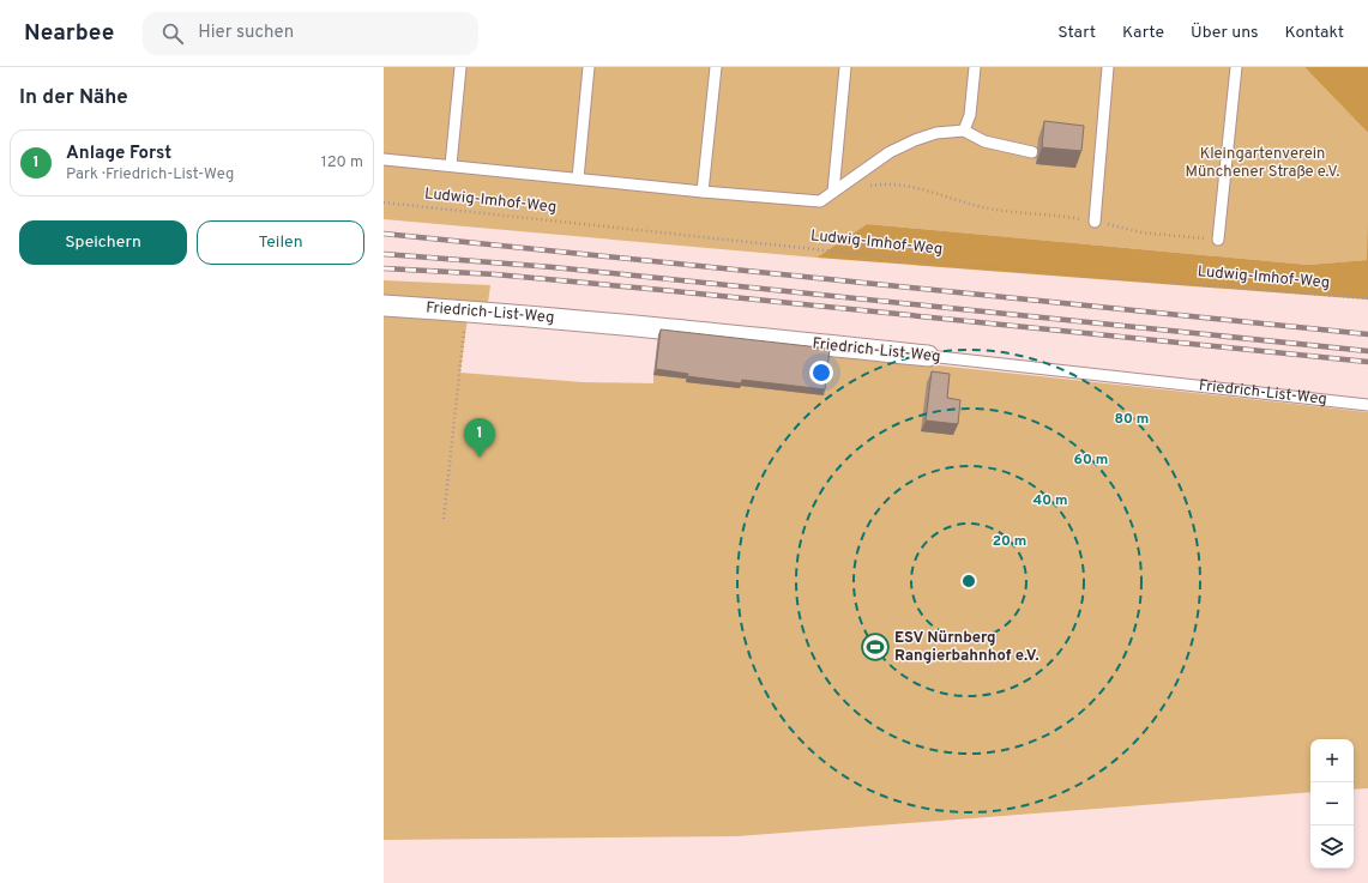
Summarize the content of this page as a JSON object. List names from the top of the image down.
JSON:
{
  "streets": {
    "street": ["Friedrich-List-Weg"],
    "path": ["Ludwig-Imhof-Weg"]
  },
  "parks": ["Kleingartenverein Münchener Straße e.V."],
  "places": {
    "sports": ["ESV Nürnberg Rangierbahnhof e.V."]
  },
  "page": {
    "header": "Nearbee",
    "search": "Hier suchen",
    "nav": [
      "Start",
      "Karte",
      "Über uns",
      "Kontakt"
    ],
    "heading": "In der Nähe",
    "list": [
      {
        "mark": "1",
        "name": "Anlage Forst",
        "note": "Park · Friedrich-List-Weg",
        "value": "120 m"
      }
    ],
    "buttons": ["Speichern", "Teilen"],
    "pins": "1",
    "map_buttons": ["+", "−"]
  },
  "rings": [
    "80 m",
    "60 m",
    "40 m",
    "20 m"
  ]
}
